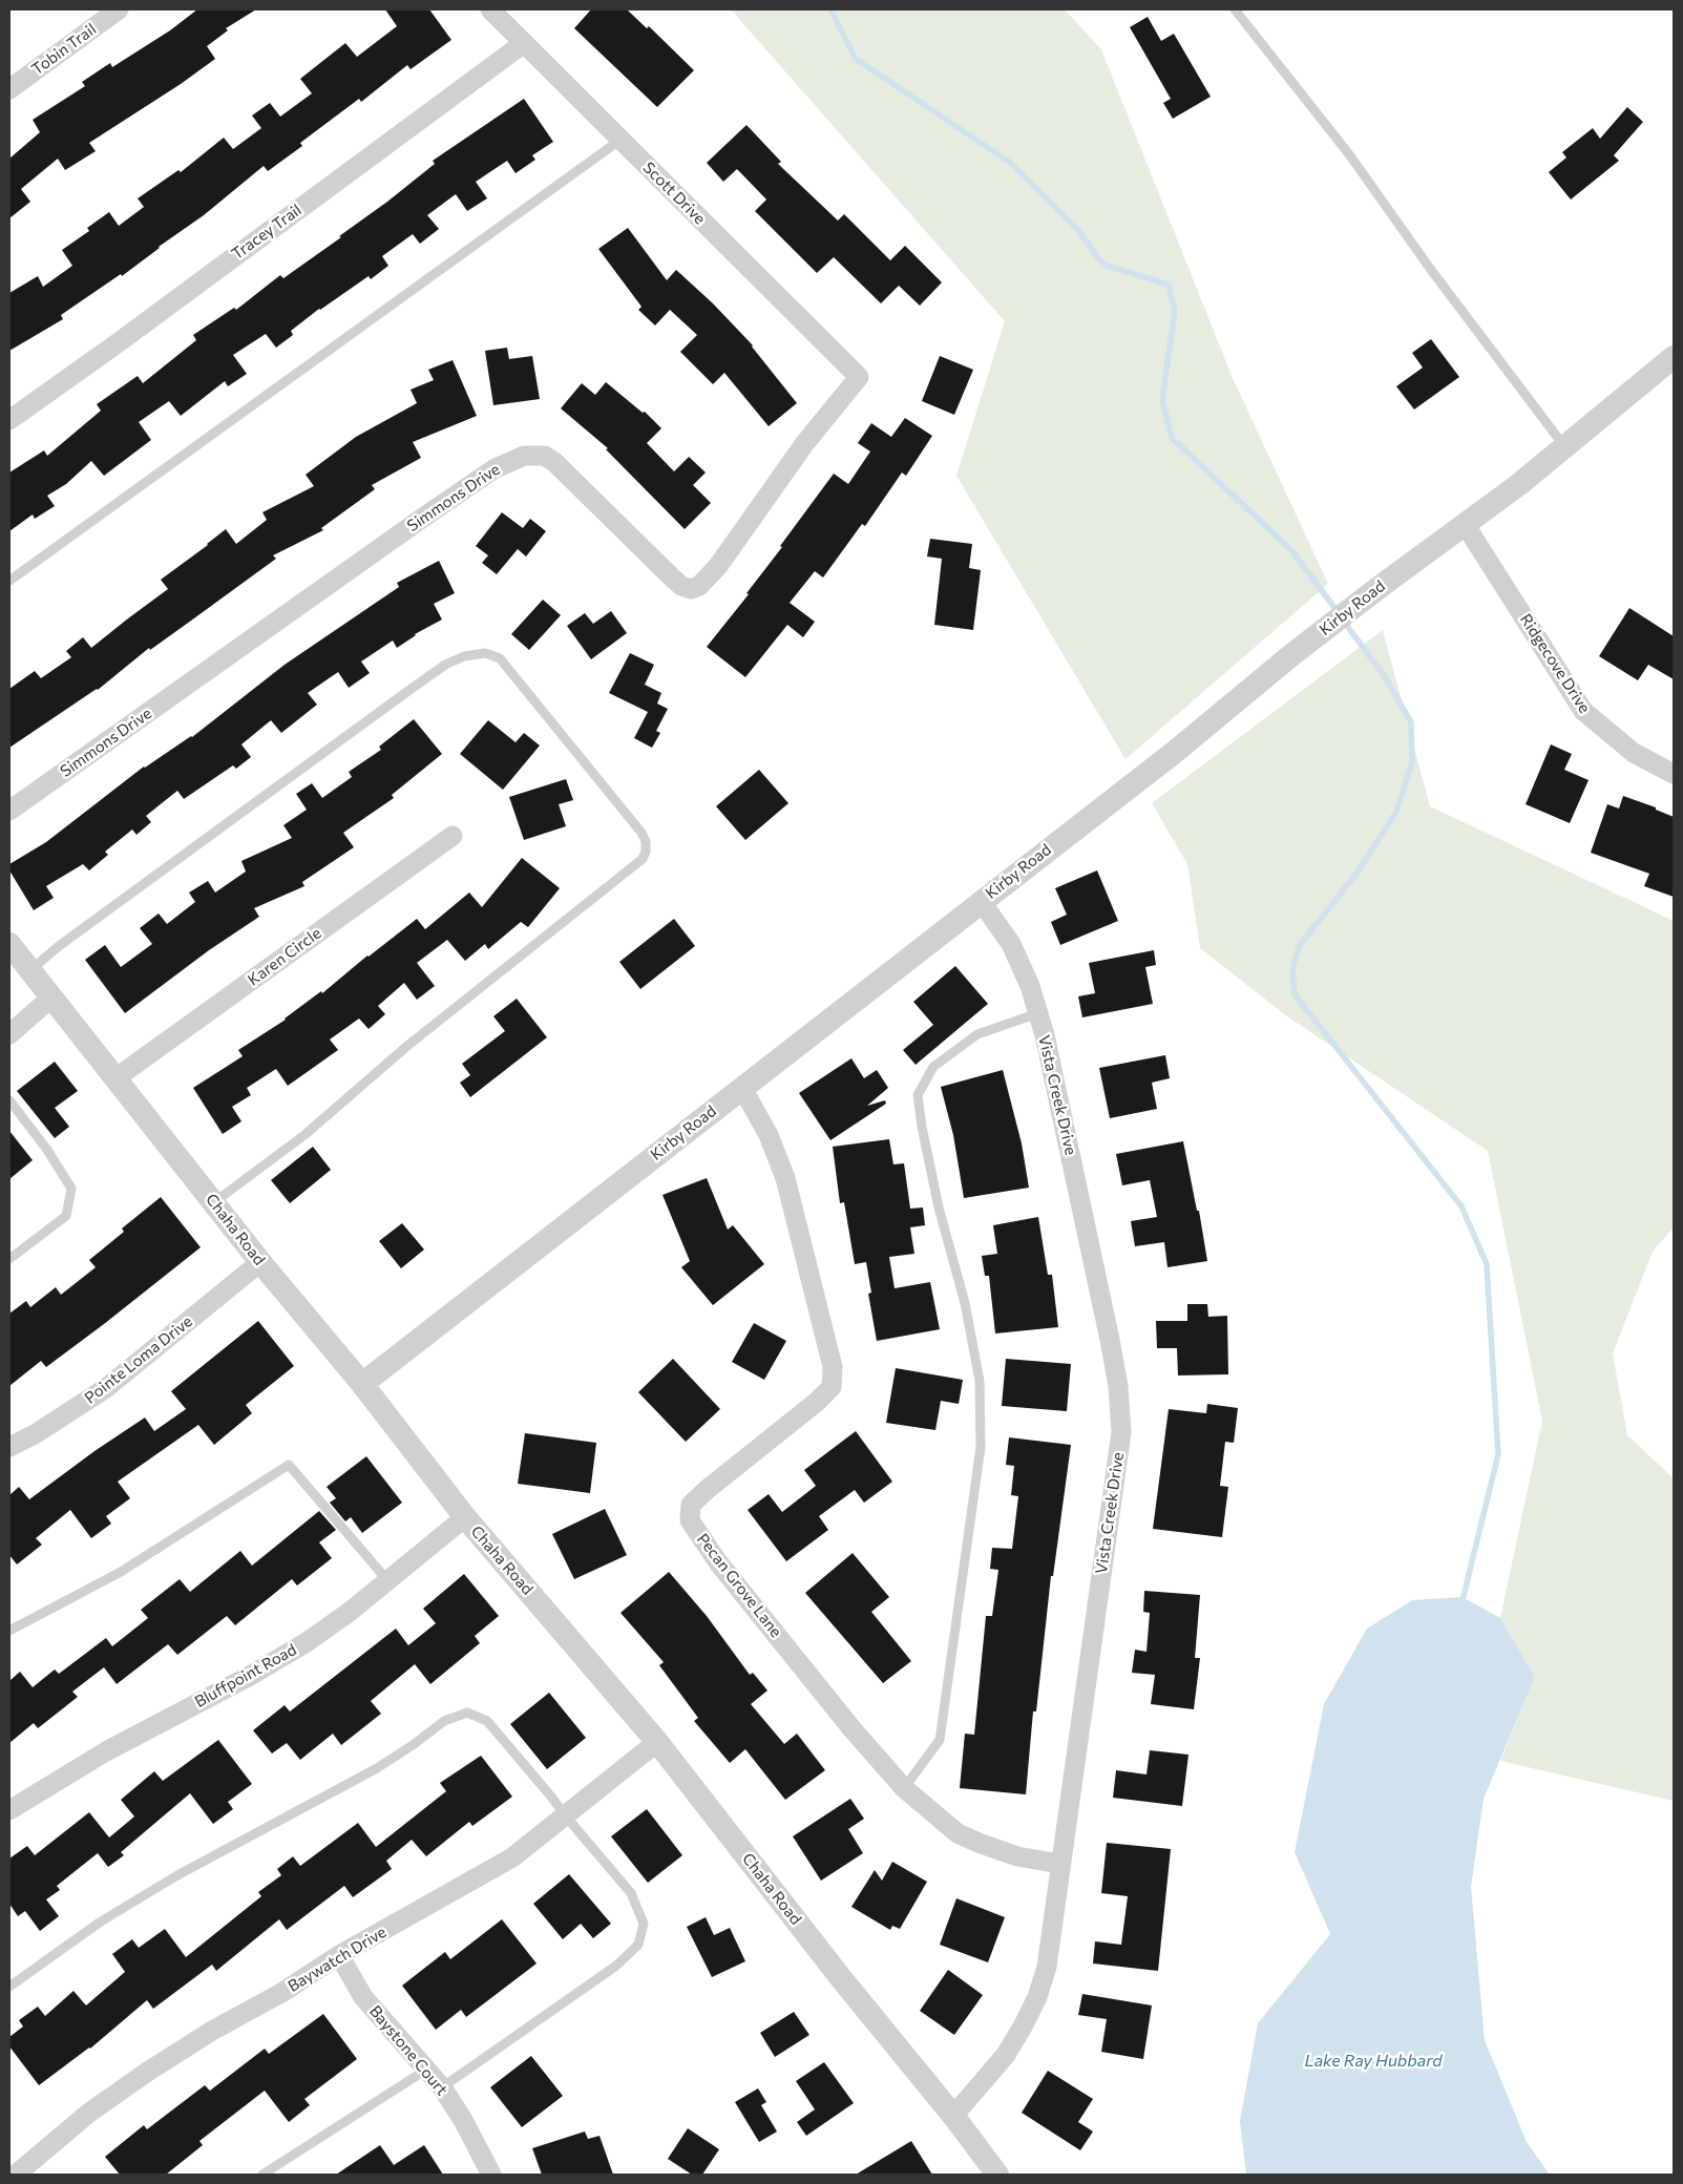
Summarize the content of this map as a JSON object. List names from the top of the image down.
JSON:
{
  "streets": {
    "street": [
      "Tobin Trail",
      "Scott Drive",
      "Tracey Trail",
      "Simmons Drive",
      "Kirby Road",
      "Ridgecove Drive",
      "Karen Circle",
      "Vista Creek Drive",
      "Chaha Road",
      "Pointe Loma Drive",
      "Pecan Grove Lane",
      "Bluffpoint Road",
      "Baywatch Drive",
      "Baystone Court"
    ]
  },
  "crossings": [
    ["Scott Drive", "Tracey Trail"],
    ["Scott Drive", "Simmons Drive"],
    ["Kirby Road", "Ridgecove Drive"],
    ["Kirby Road", "Vista Creek Drive"],
    ["Kirby Road", "Chaha Road"],
    ["Kirby Road", "Pecan Grove Lane"],
    ["Karen Circle", "Chaha Road"],
    ["Vista Creek Drive", "Chaha Road"],
    ["Vista Creek Drive", "Pecan Grove Lane"],
    ["Chaha Road", "Pointe Loma Drive"],
    ["Chaha Road", "Bluffpoint Road"],
    ["Chaha Road", "Baywatch Drive"],
    ["Baywatch Drive", "Baystone Court"]
  ],
  "water": ["Lake Ray Hubbard"]
}
